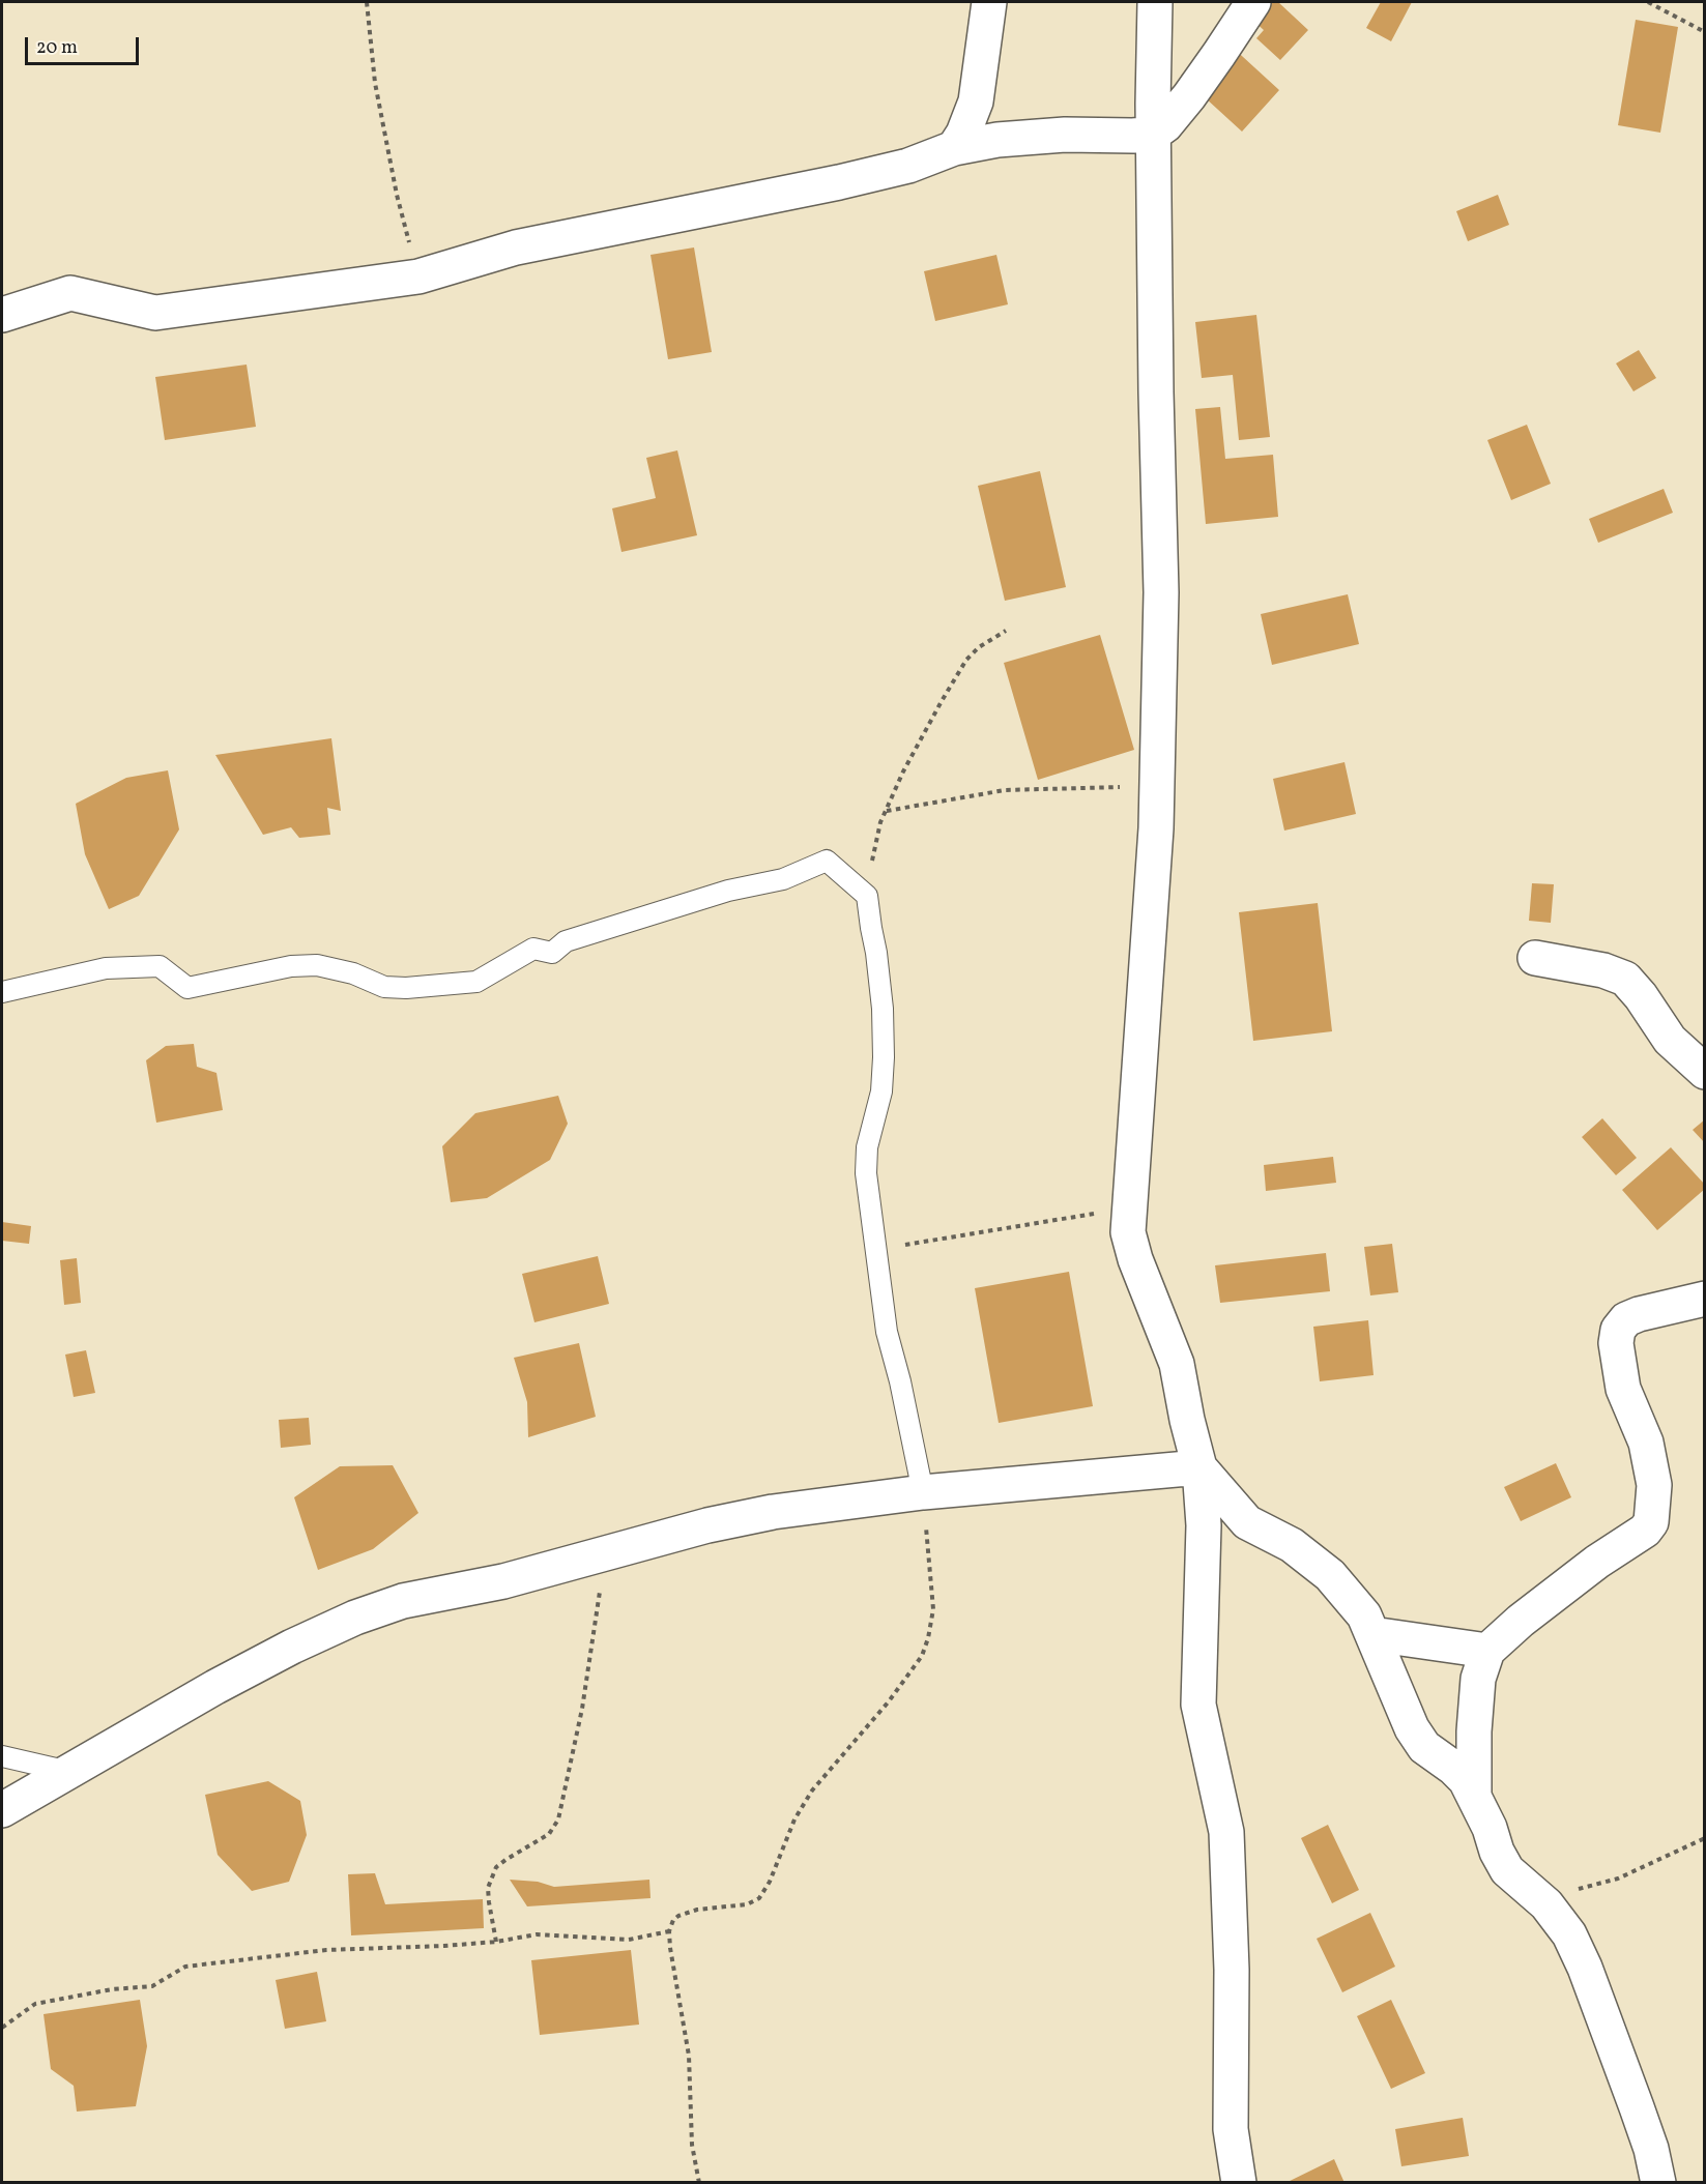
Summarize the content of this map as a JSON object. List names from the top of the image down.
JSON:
{
  "scale_bar": "20 m"
}
